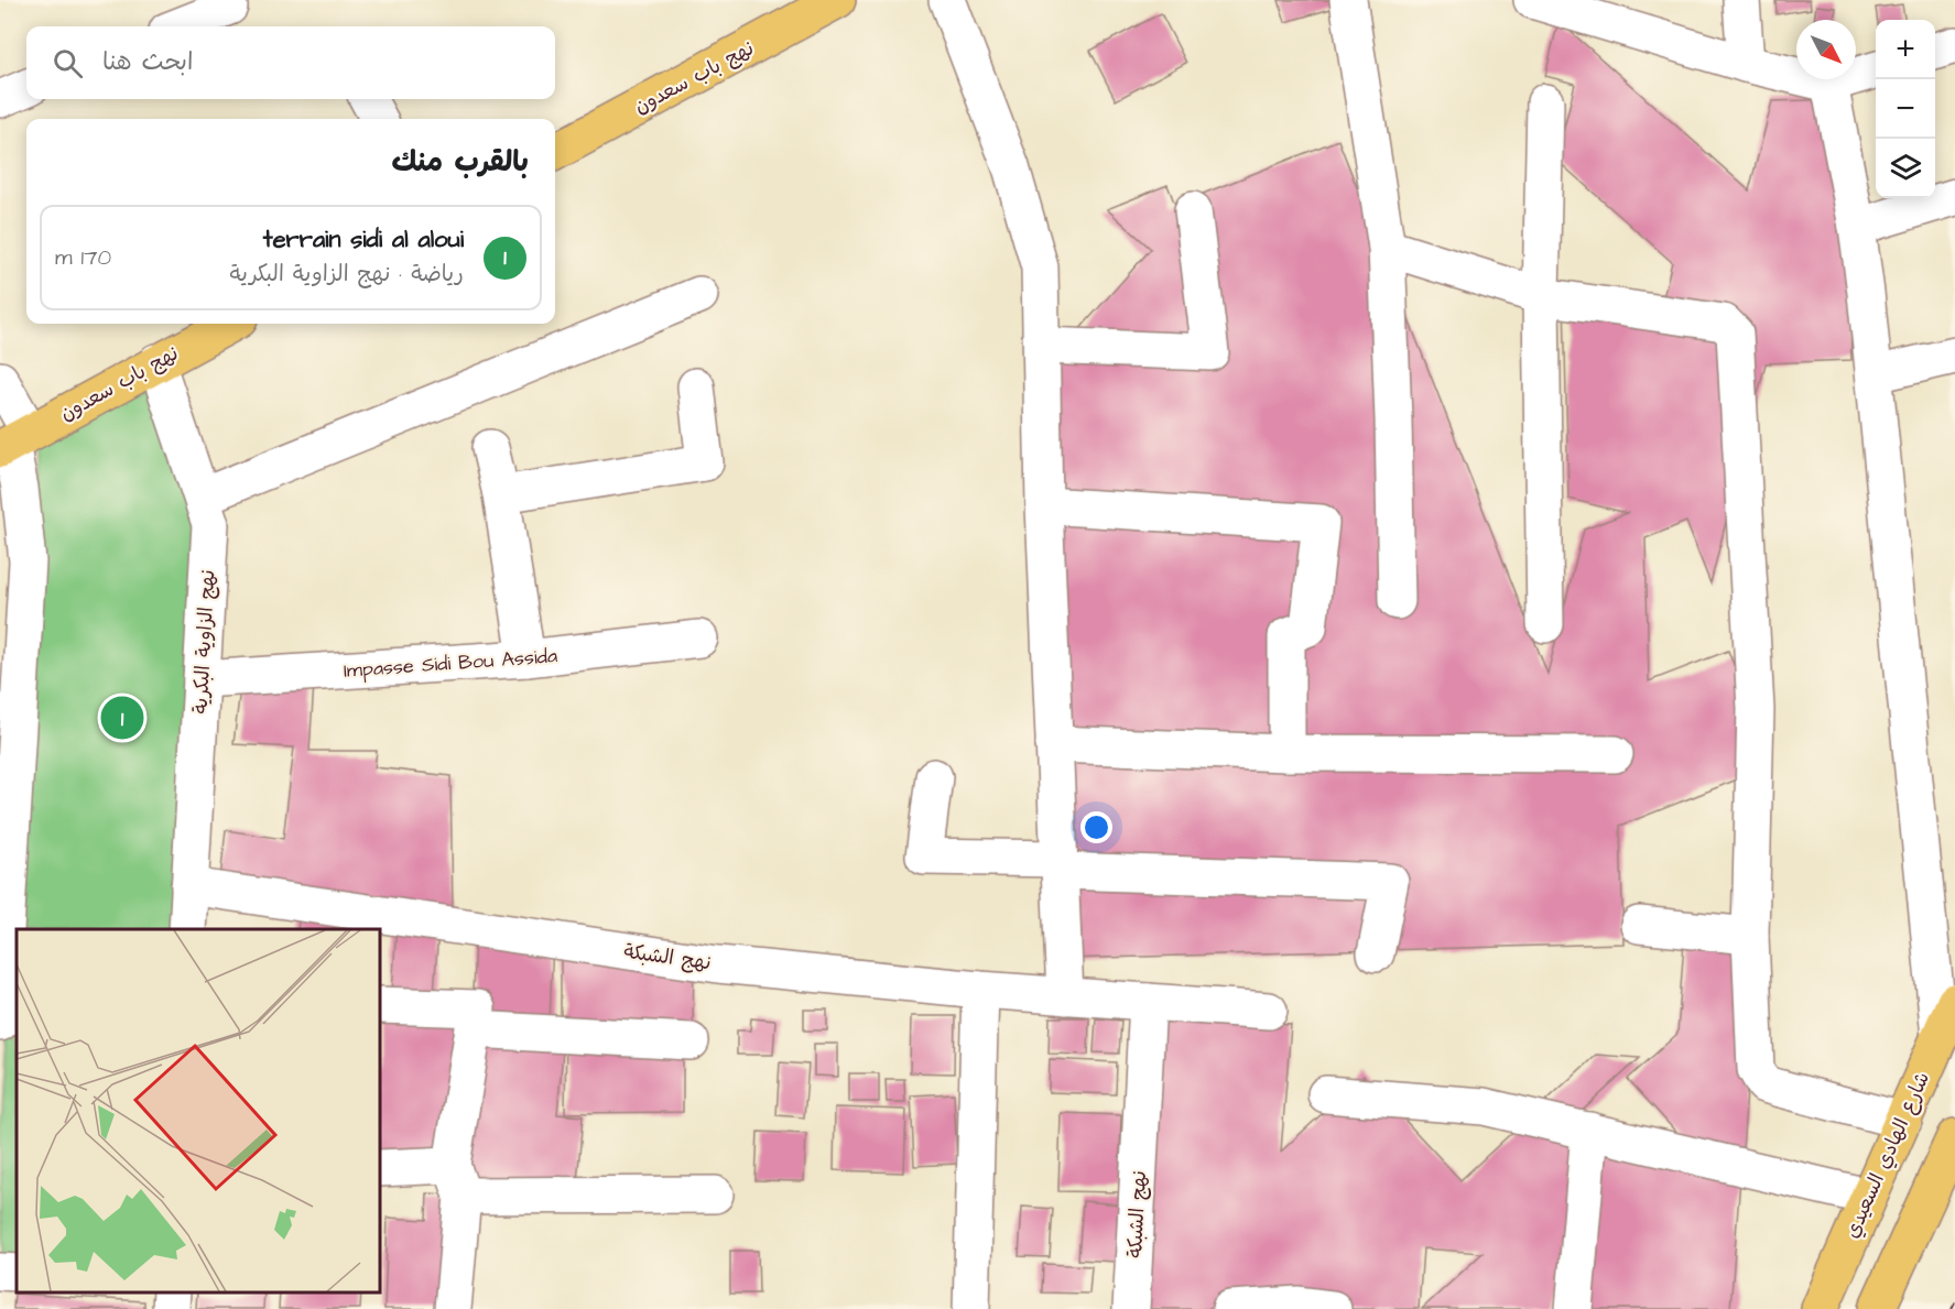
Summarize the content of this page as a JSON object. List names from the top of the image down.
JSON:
{
  "streets": {
    "main road": ["نهج باب سعدون", "شارع الهادي السعيدي"],
    "street": ["نهج الزاوية البكرية", "Impasse Sidi Bou Assida", "نهج الشبكة"]
  },
  "crossings": [
    ["نهج باب سعدون", "نهج الزاوية البكرية"],
    ["نهج الزاوية البكرية", "Impasse Sidi Bou Assida"],
    ["نهج الزاوية البكرية", "نهج الشبكة"]
  ],
  "north": "bottom right",
  "page": {
    "map_buttons": ["+", "−"],
    "search": "ابحث هنا",
    "heading": "بالقرب منك",
    "list": [
      {
        "mark": "1",
        "name": "terrain sidi al aloui",
        "note": "رياضة · نهج الزاوية البكرية",
        "value": "170 m"
      }
    ],
    "pins": "1"
  }
}
